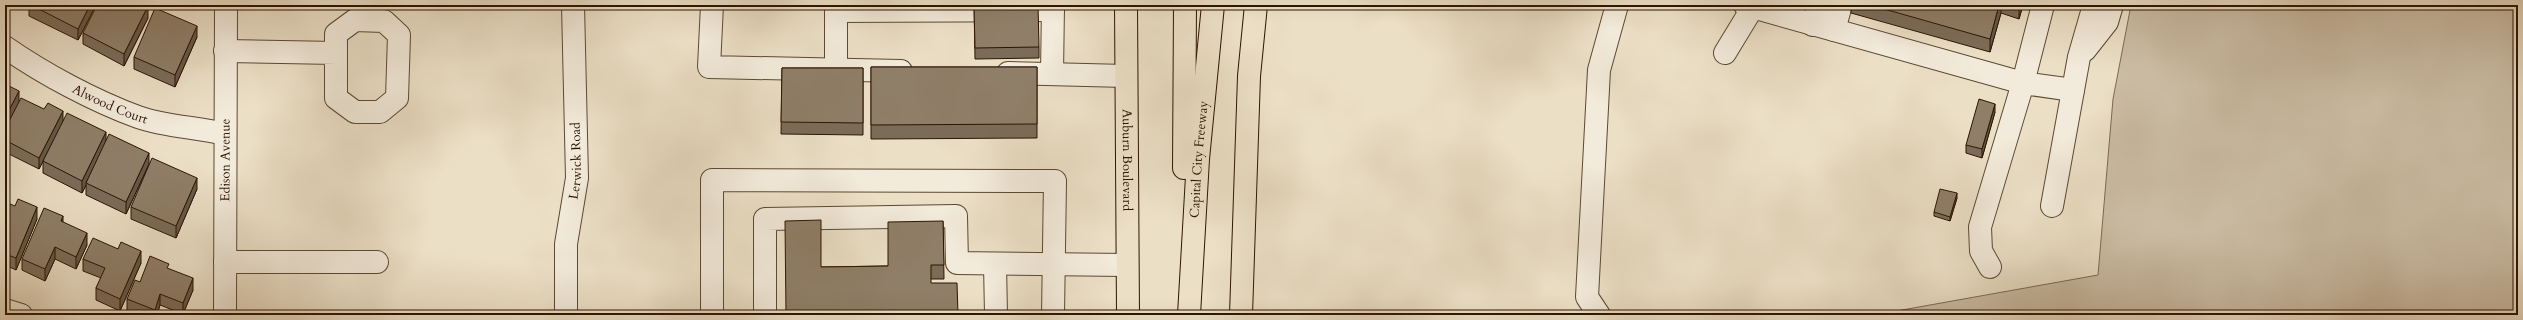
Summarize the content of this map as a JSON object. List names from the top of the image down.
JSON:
{
  "streets": {
    "main road": ["Auburn Boulevard", "Capital City Freeway"],
    "street": ["Alwood Court", "Edison Avenue", "Lerwick Road"]
  },
  "crossings": [
    ["Alwood Court", "Edison Avenue"]
  ]
}
